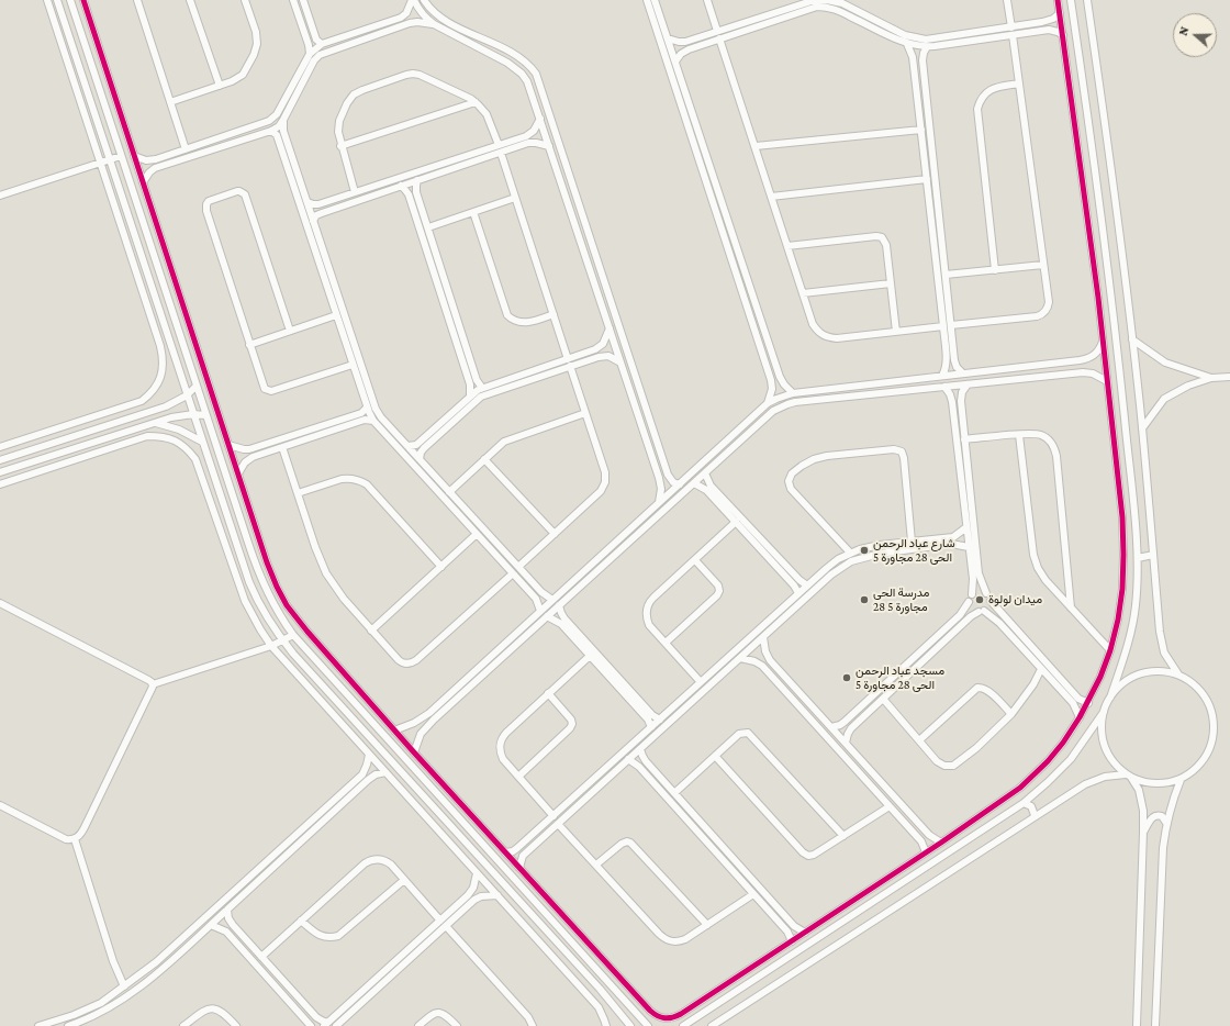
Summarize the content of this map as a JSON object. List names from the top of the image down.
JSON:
{
  "places": [
    "شارع عباد الرحمن الحى 28 مجاورة 5",
    "مدرسة الحى 28 مجاورة 5",
    "ميدان لولوة",
    "مسجد عباد الرحمن الحى 28 مجاورة 5"
  ],
  "north": "left"
}
